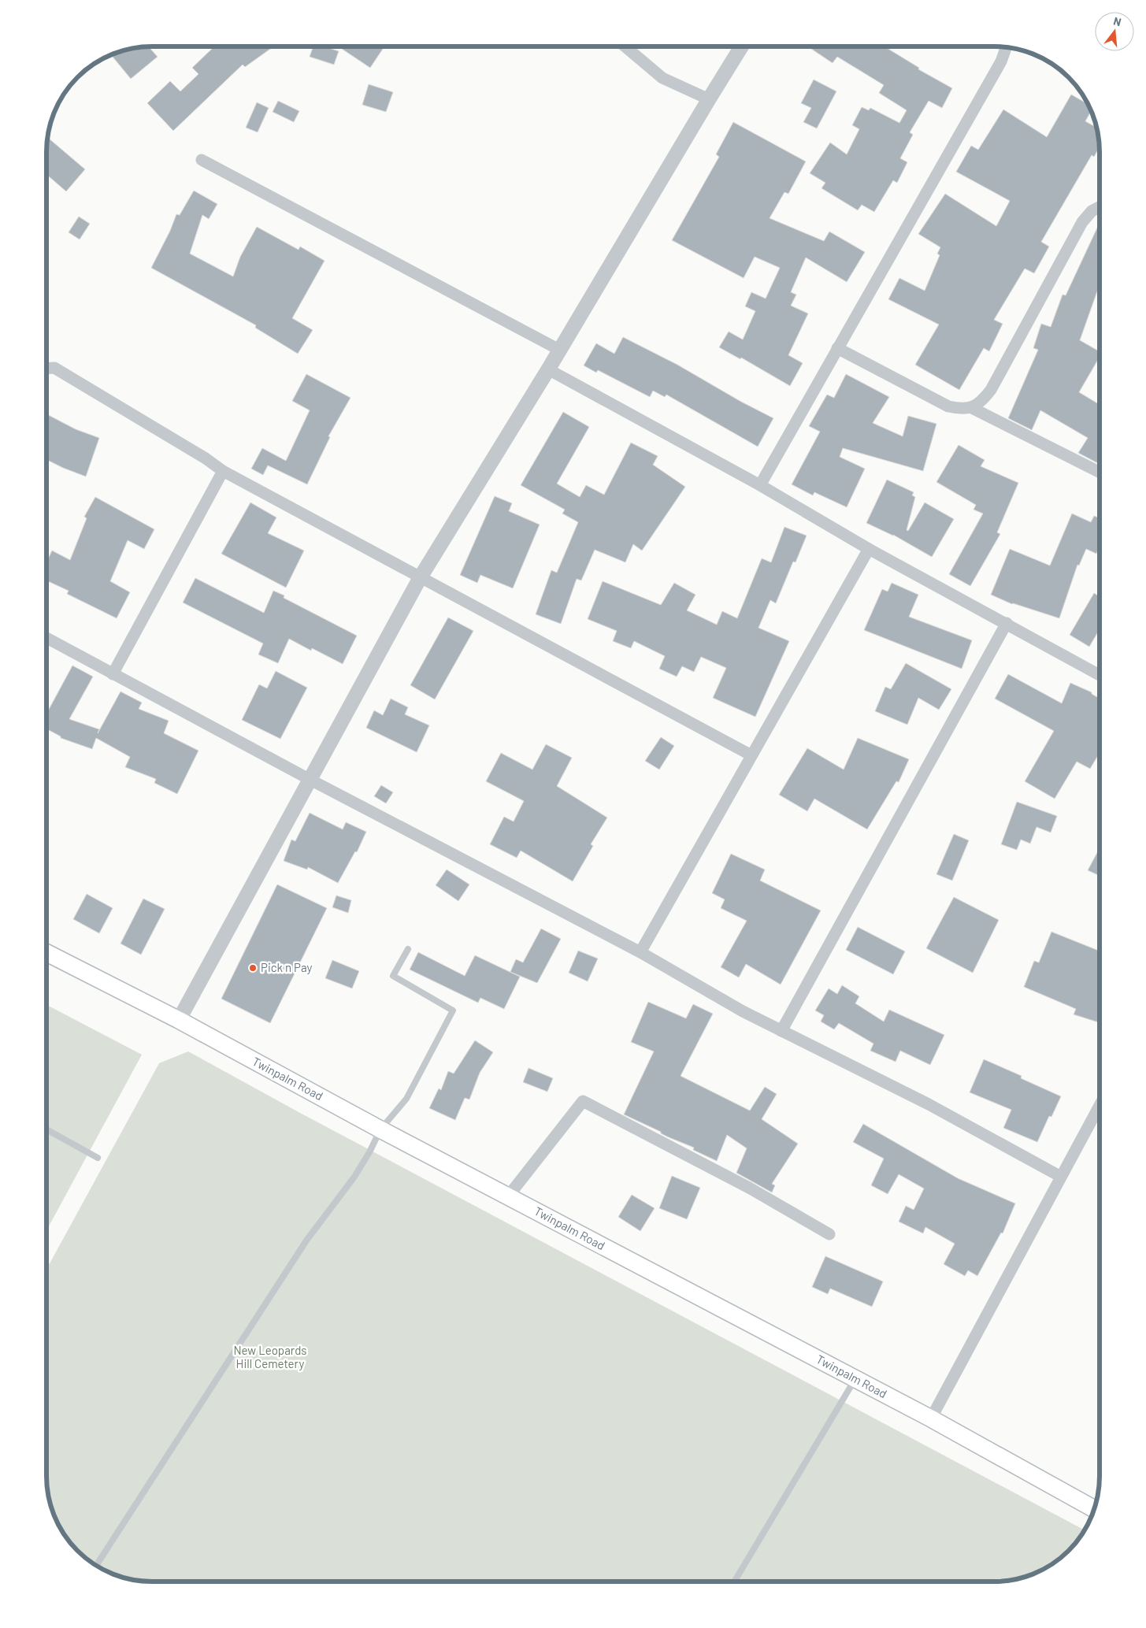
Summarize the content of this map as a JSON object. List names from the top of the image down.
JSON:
{
  "streets": {
    "main road": ["Twinpalm Road"]
  },
  "parks": ["New Leopards Hill Cemetery"],
  "places": ["Pick n Pay"],
  "north": "top"
}
